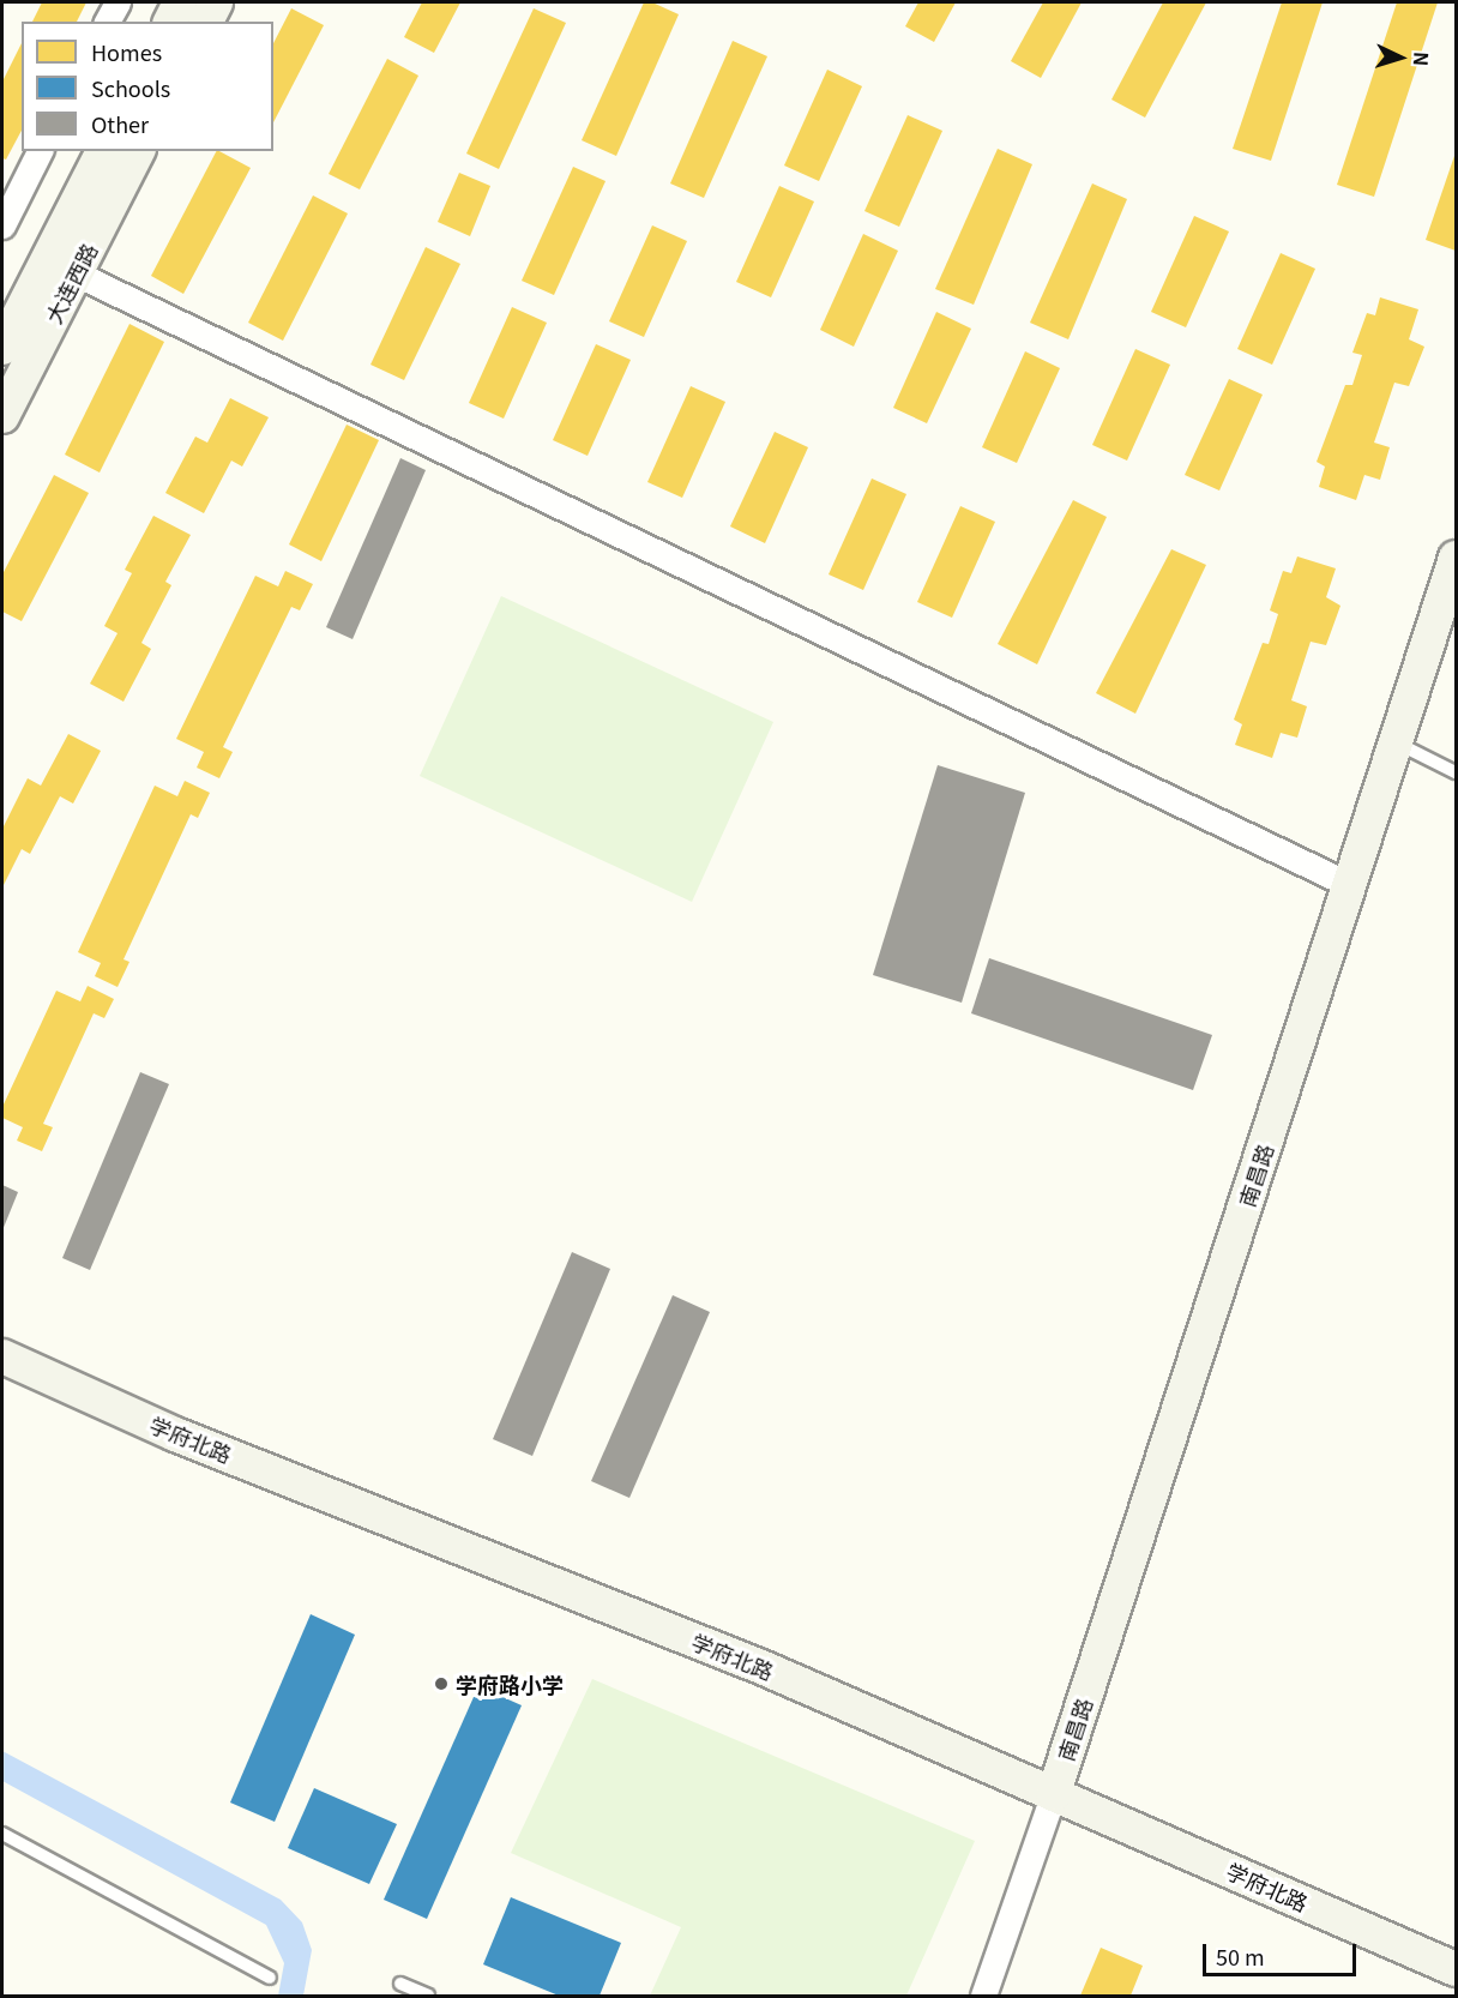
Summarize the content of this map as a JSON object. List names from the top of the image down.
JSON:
{
  "streets": {
    "street": ["大连西路", "南昌路", "学府北路"]
  },
  "crossings": [
    ["南昌路", "学府北路"]
  ],
  "places": ["学府路小学"],
  "legend": ["Homes", "Schools", "Other"],
  "scale_bar": "50 m",
  "north": "right"
}
